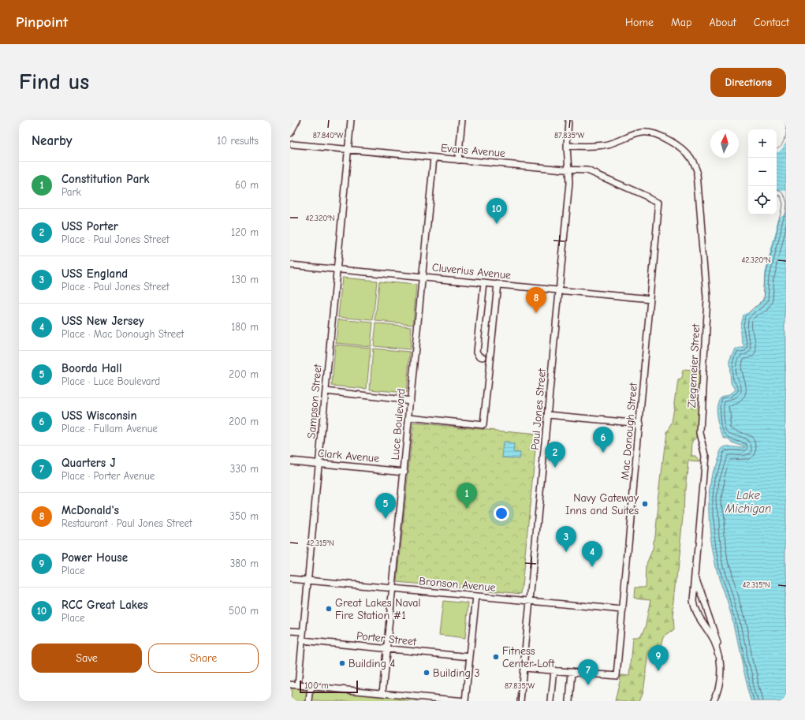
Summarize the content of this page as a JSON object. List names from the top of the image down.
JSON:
{
  "streets": {
    "street": [
      "Evans Avenue",
      "Cluverius Avenue",
      "Ziegemeier Street",
      "Sampson Street",
      "Paul Jones Street",
      "Luce Boulevard",
      "Mac Donough Street",
      "Clark Avenue",
      "Bronson Avenue",
      "Porter Street"
    ]
  },
  "crossings": [
    ["Evans Avenue", "Sampson Street"],
    ["Evans Avenue", "Paul Jones Street"],
    ["Evans Avenue", "Luce Boulevard"],
    ["Evans Avenue", "Mac Donough Street"],
    ["Cluverius Avenue", "Sampson Street"],
    ["Cluverius Avenue", "Paul Jones Street"],
    ["Cluverius Avenue", "Luce Boulevard"],
    ["Cluverius Avenue", "Mac Donough Street"],
    ["Ziegemeier Street", "Paul Jones Street"],
    ["Sampson Street", "Clark Avenue"],
    ["Sampson Street", "Bronson Avenue"],
    ["Sampson Street", "Porter Street"],
    ["Paul Jones Street", "Bronson Avenue"],
    ["Luce Boulevard", "Clark Avenue"],
    ["Luce Boulevard", "Bronson Avenue"],
    ["Luce Boulevard", "Porter Street"],
    ["Mac Donough Street", "Bronson Avenue"]
  ],
  "water": ["Lake Michigan"],
  "places": [
    "Navy Gateway Inns and Suites",
    "Great Lakes Naval Fire Station #1",
    "Fitness Center Loft",
    "Building 4",
    "Building 3"
  ],
  "scale_bar": "100 m",
  "north": "top",
  "page": {
    "header": "Pinpoint",
    "nav": [
      "Home",
      "Map",
      "About",
      "Contact"
    ],
    "buttons": [
      "Directions",
      ["Save", "Share"]
    ],
    "title": "Find us",
    "heading": ["Nearby", "10 results"],
    "map_buttons": ["+", "−"],
    "list": [
      {
        "mark": "1",
        "name": "Constitution Park",
        "note": "Park",
        "value": "60 m"
      },
      {
        "mark": "2",
        "name": "USS Porter",
        "note": "Place · Paul Jones Street",
        "value": "120 m"
      },
      {
        "mark": "3",
        "name": "USS England",
        "note": "Place · Paul Jones Street",
        "value": "130 m"
      },
      {
        "mark": "4",
        "name": "USS New Jersey",
        "note": "Place · Mac Donough Street",
        "value": "180 m"
      },
      {
        "mark": "5",
        "name": "Boorda Hall",
        "note": "Place · Luce Boulevard",
        "value": "200 m"
      },
      {
        "mark": "6",
        "name": "USS Wisconsin",
        "note": "Place · Fullam Avenue",
        "value": "200 m"
      },
      {
        "mark": "7",
        "name": "Quarters J",
        "note": "Place · Porter Avenue",
        "value": "330 m"
      },
      {
        "mark": "8",
        "name": "McDonald's",
        "note": "Restaurant · Paul Jones Street",
        "value": "350 m"
      },
      {
        "mark": "9",
        "name": "Power House",
        "note": "Place",
        "value": "380 m"
      },
      {
        "mark": "10",
        "name": "RCC Great Lakes",
        "note": "Place",
        "value": "500 m"
      }
    ],
    "pins": [
      "10",
      "8",
      "6",
      "2",
      "1",
      "5",
      "3",
      "4",
      "9",
      "7"
    ],
    "scale": "100 m"
  },
  "coordinates": [
    "87.840°W",
    "87.835°W",
    "42.320°N",
    "42.315°N"
  ]
}
